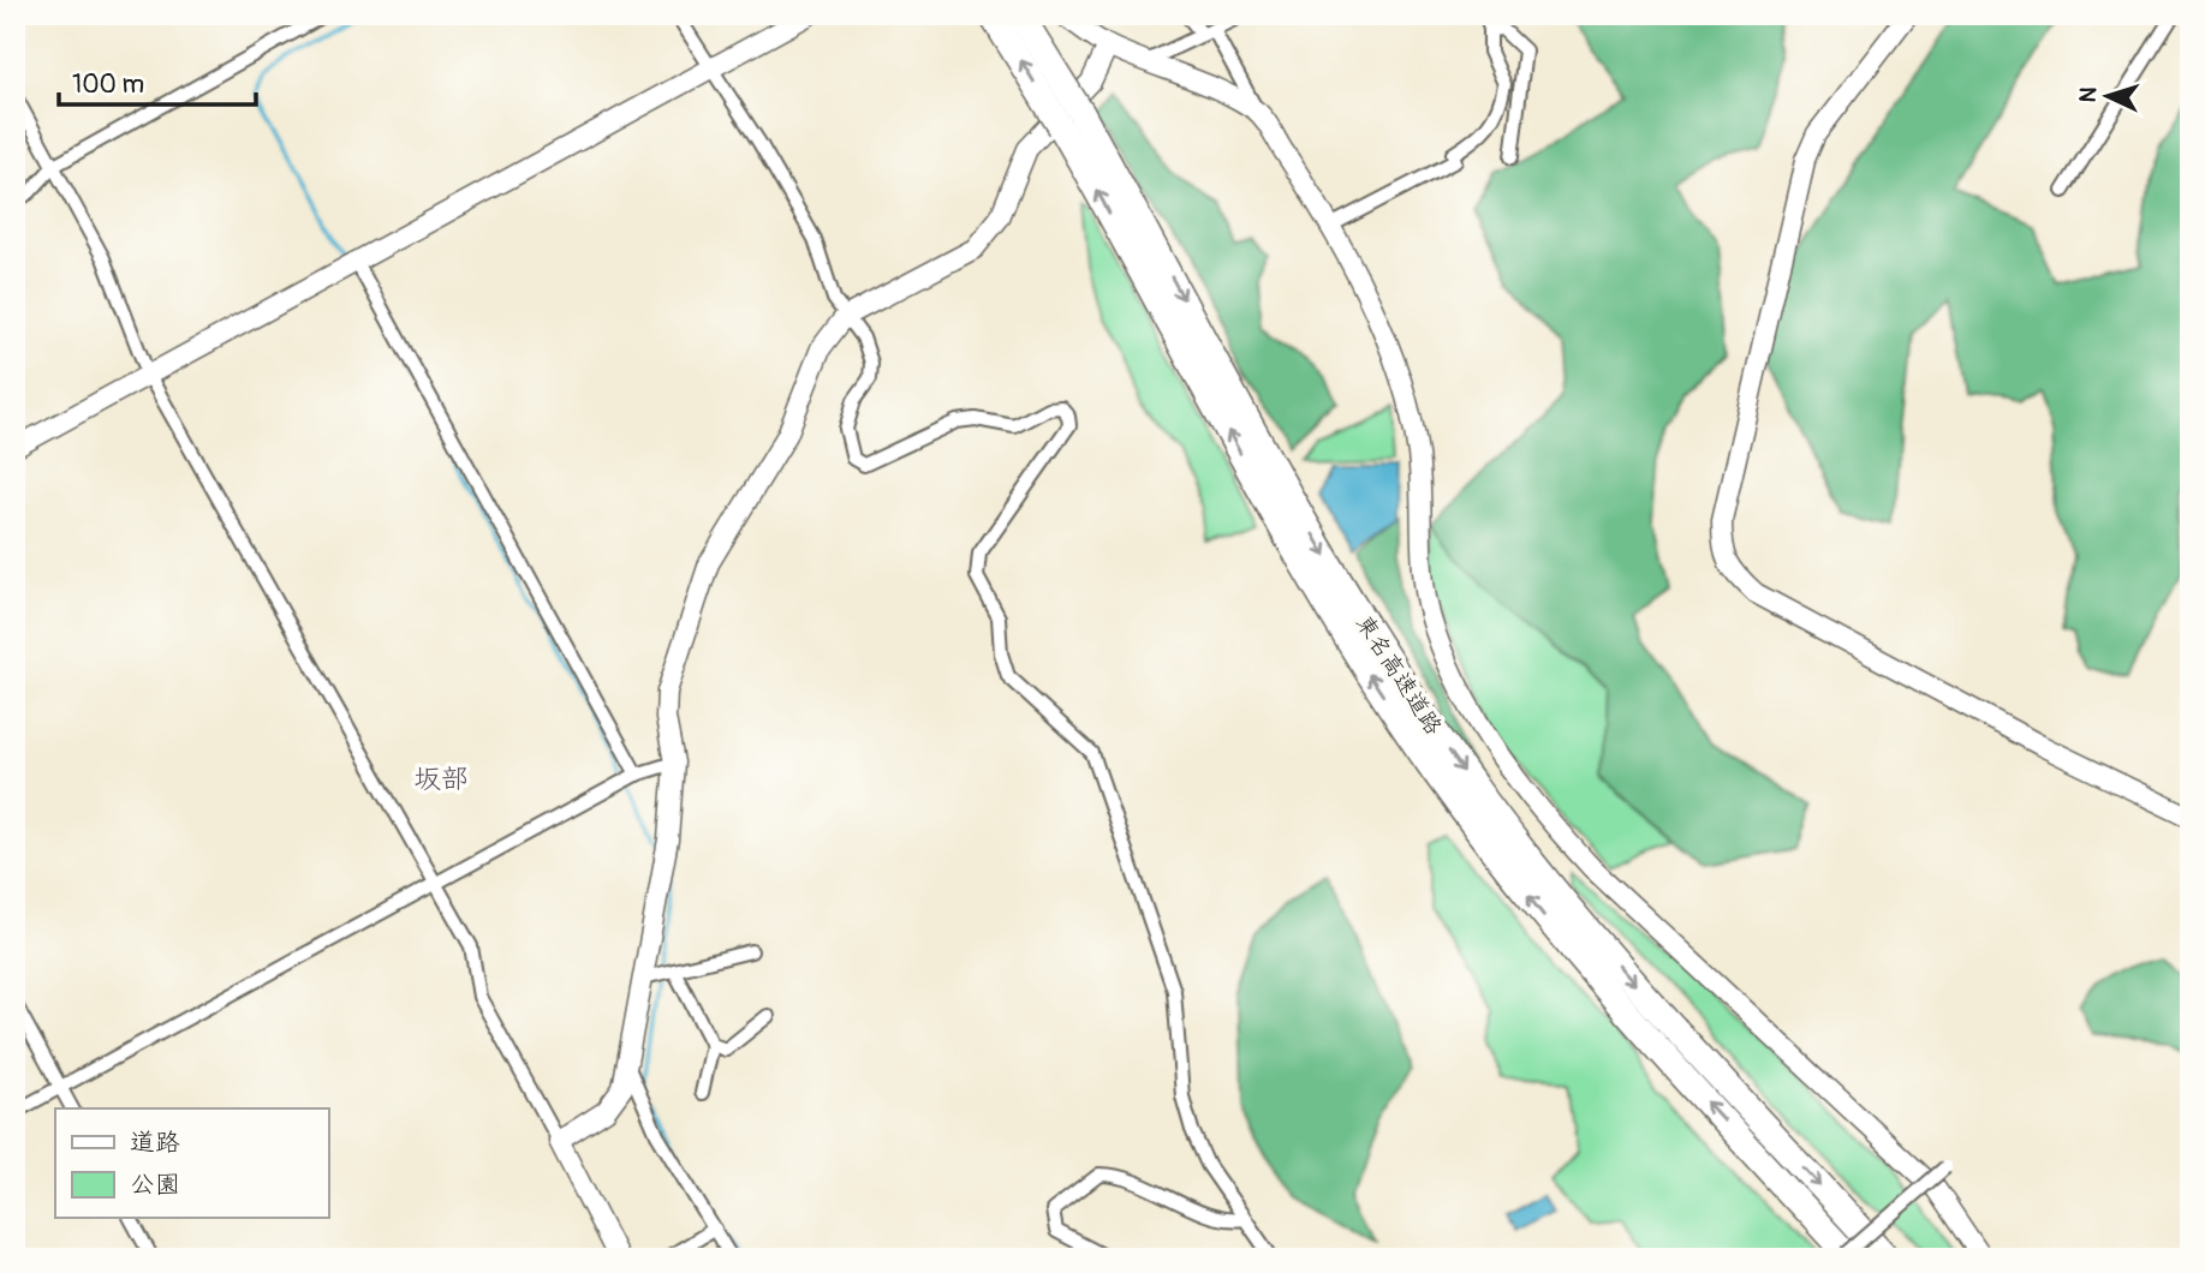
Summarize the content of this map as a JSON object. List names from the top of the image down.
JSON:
{
  "streets": {
    "highway": ["東名高速道路"]
  },
  "districts": ["坂部"],
  "legend": ["道路", "公園"],
  "scale_bar": "100 m",
  "north": "left"
}
